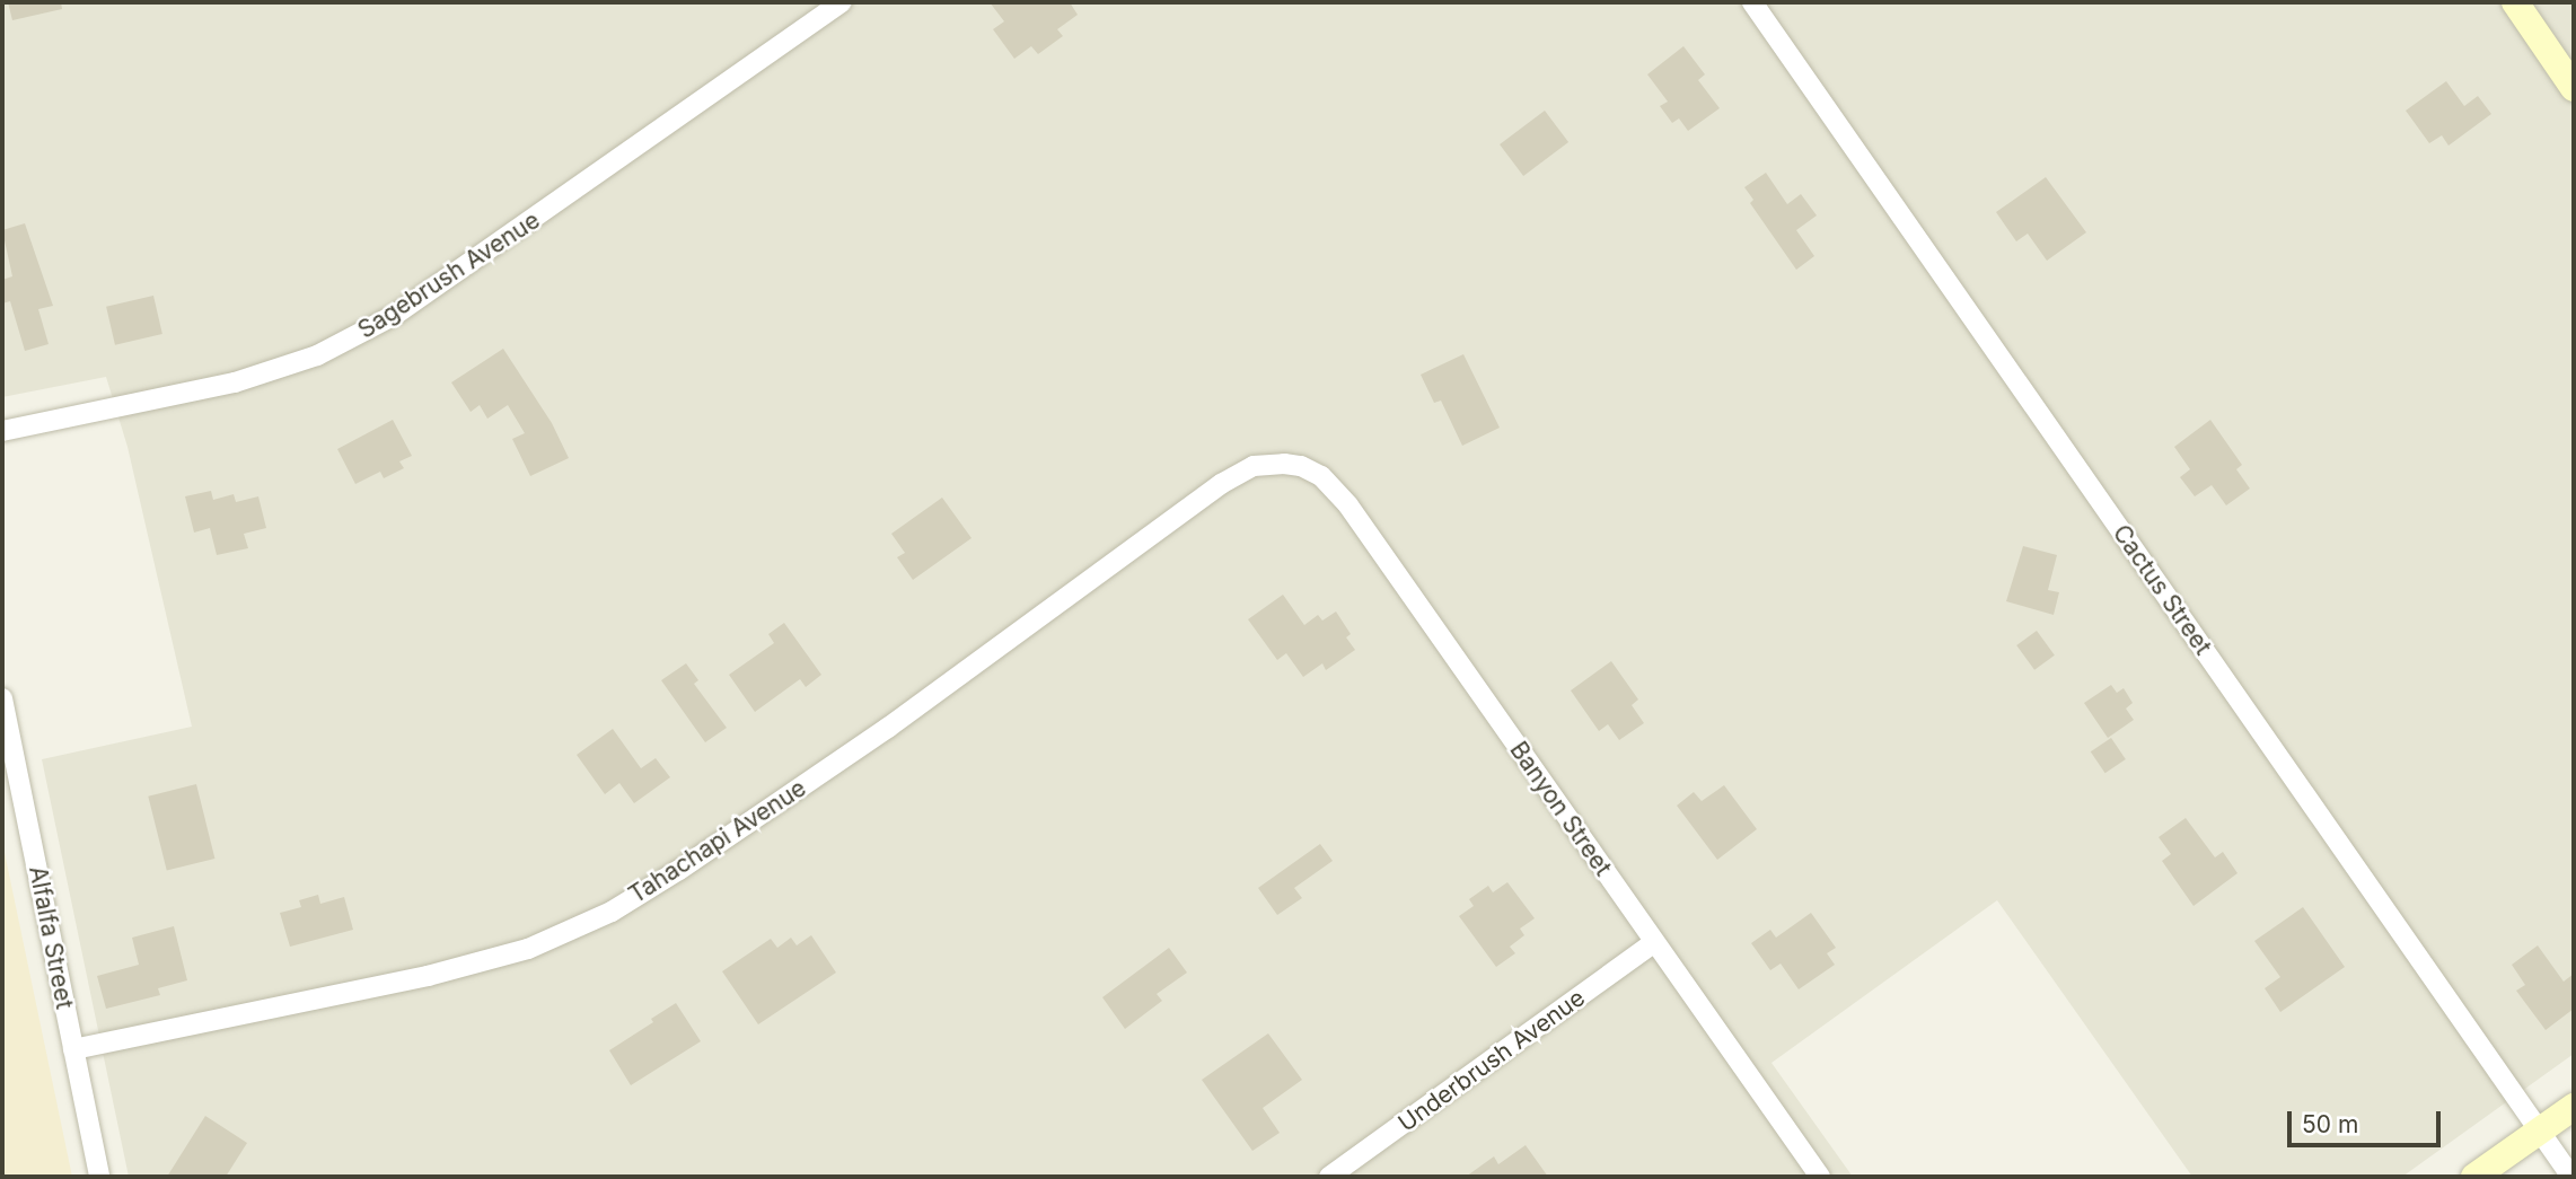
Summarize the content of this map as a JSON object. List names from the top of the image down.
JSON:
{
  "streets": {
    "street": [
      "Sagebrush Avenue",
      "Cactus Street",
      "Banyon Street",
      "Tahachapi Avenue",
      "Alfalfa Street",
      "Underbrush Avenue"
    ]
  },
  "crossings": [
    ["Banyon Street", "Tahachapi Avenue"],
    ["Banyon Street", "Underbrush Avenue"],
    ["Tahachapi Avenue", "Alfalfa Street"]
  ],
  "scale_bar": "50 m"
}
